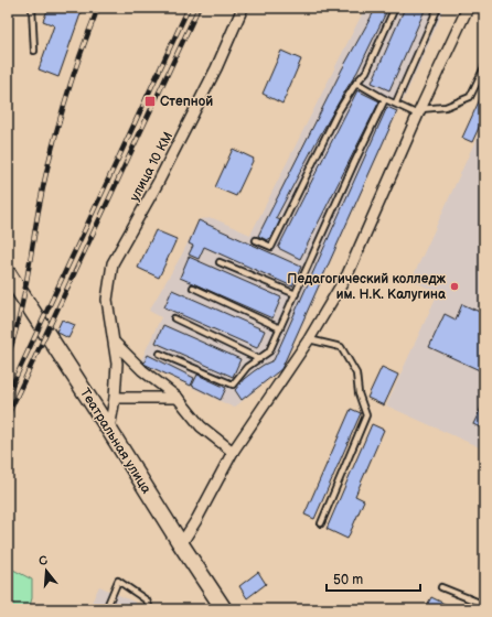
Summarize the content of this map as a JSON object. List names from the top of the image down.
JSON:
{
  "streets": {
    "main road": ["Театральная улица"],
    "street": ["улица 10 КМ"]
  },
  "crossings": [
    ["улица 10 КМ", "Театральная улица"]
  ],
  "places": {
    "transit": ["Степной"],
    "other": ["Педагогический колледж им. Н.К. Калугина"]
  },
  "scale_bar": "50 m",
  "north": "top"
}
